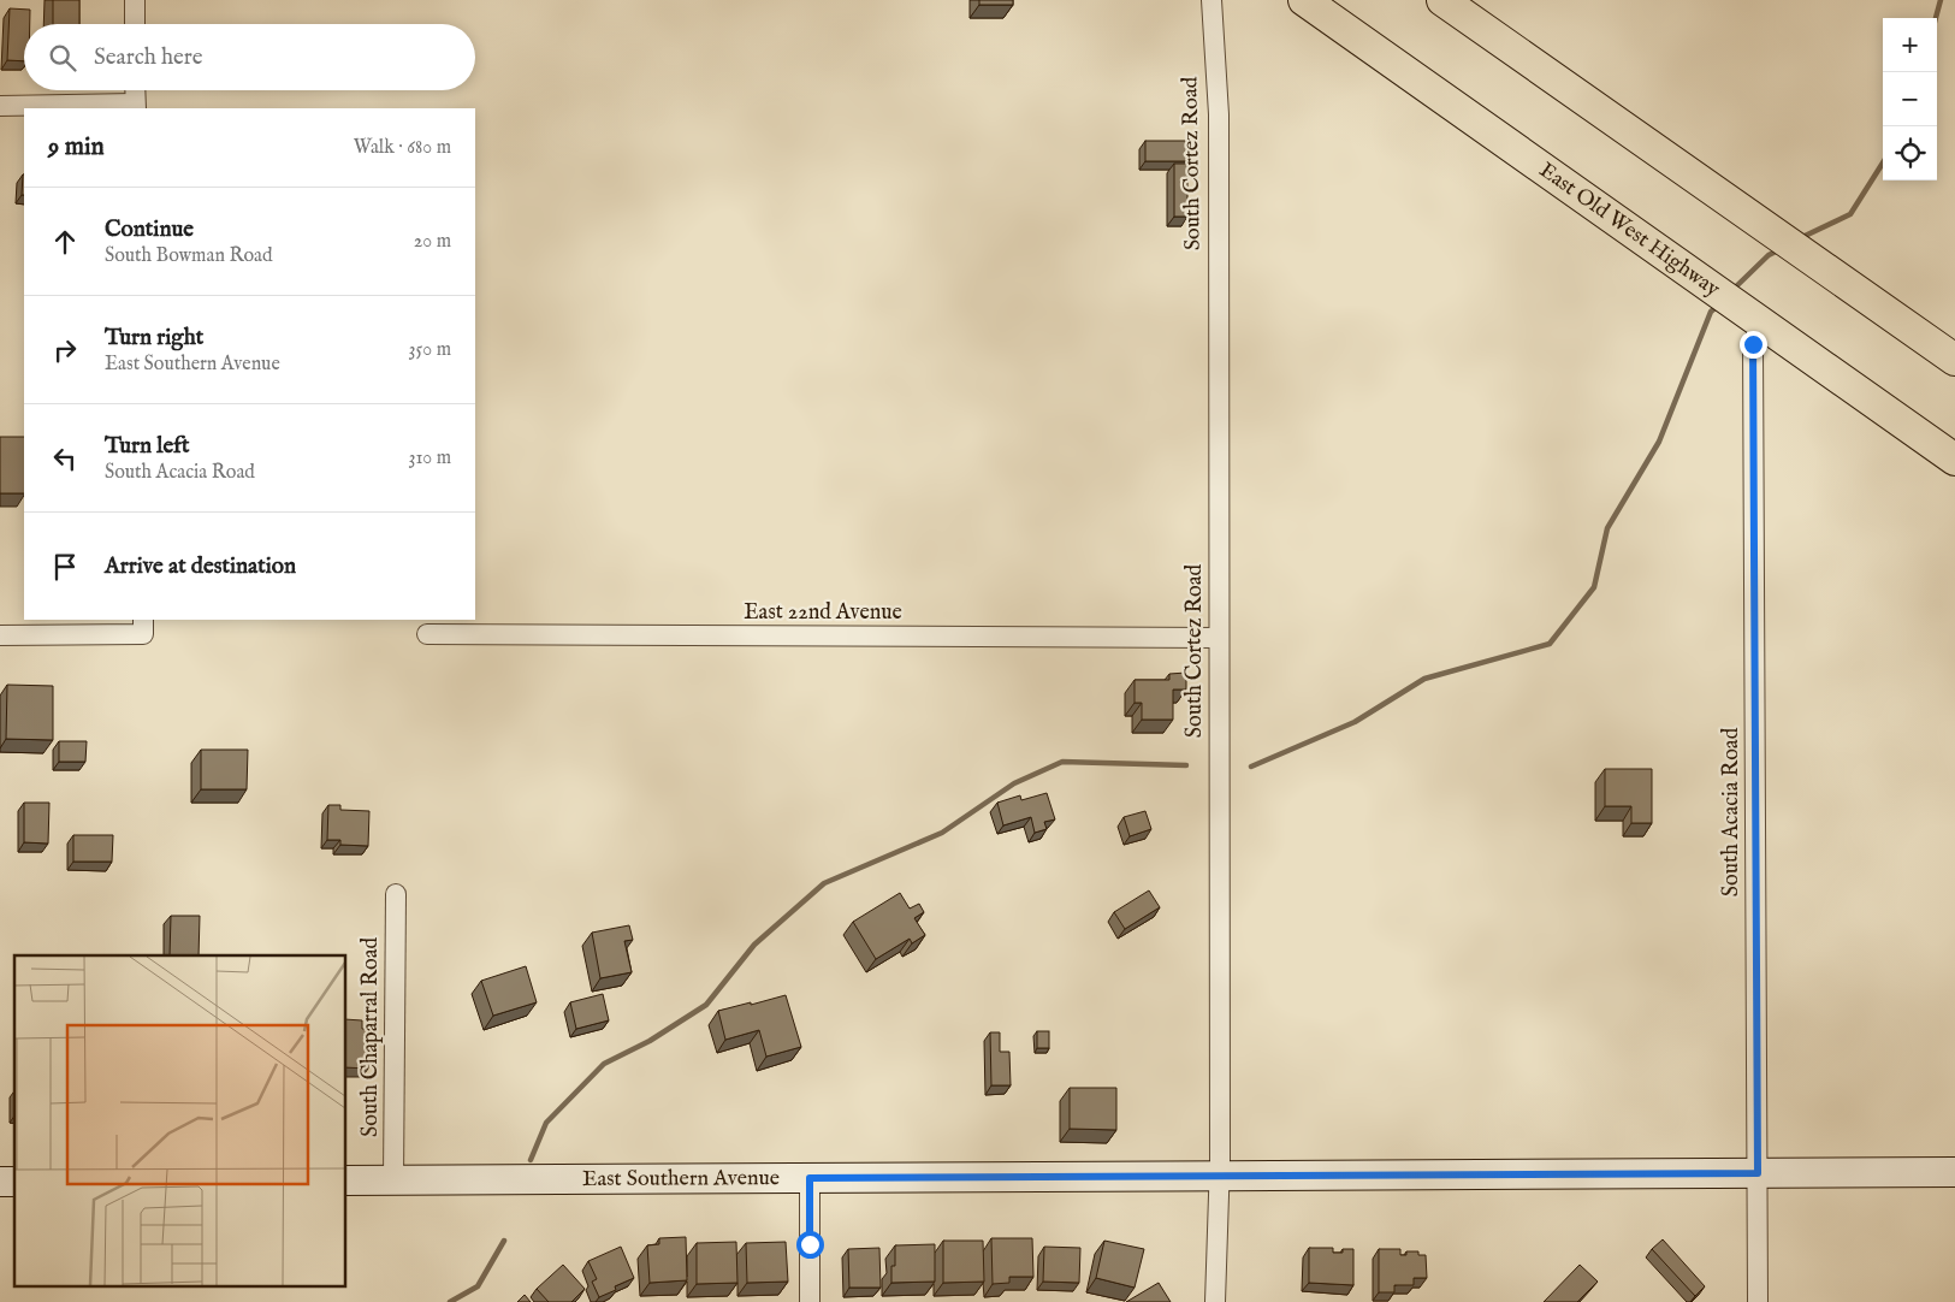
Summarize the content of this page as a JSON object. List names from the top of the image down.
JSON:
{
  "streets": {
    "main road": ["East Old West Highway"],
    "street": [
      "South Cortez Road",
      "East 22nd Avenue",
      "South Acacia Road",
      "South Chaparral Road",
      "East Southern Avenue"
    ]
  },
  "crossings": [
    ["South Cortez Road", "East 22nd Avenue"],
    ["South Cortez Road", "East Southern Avenue"],
    ["East Old West Highway", "South Acacia Road"],
    ["South Acacia Road", "East Southern Avenue"],
    ["South Chaparral Road", "East Southern Avenue"]
  ],
  "page": {
    "map_buttons": ["+", "−"],
    "search": "Search here",
    "heading": ["9 min", "Walk · 680 m"],
    "list": [
      ["Continue", "South Bowman Road", "20 m"],
      ["Turn right", "East Southern Avenue", "350 m"],
      ["Turn left", "South Acacia Road", "310 m"],
      "Arrive at destination"
    ]
  }
}
